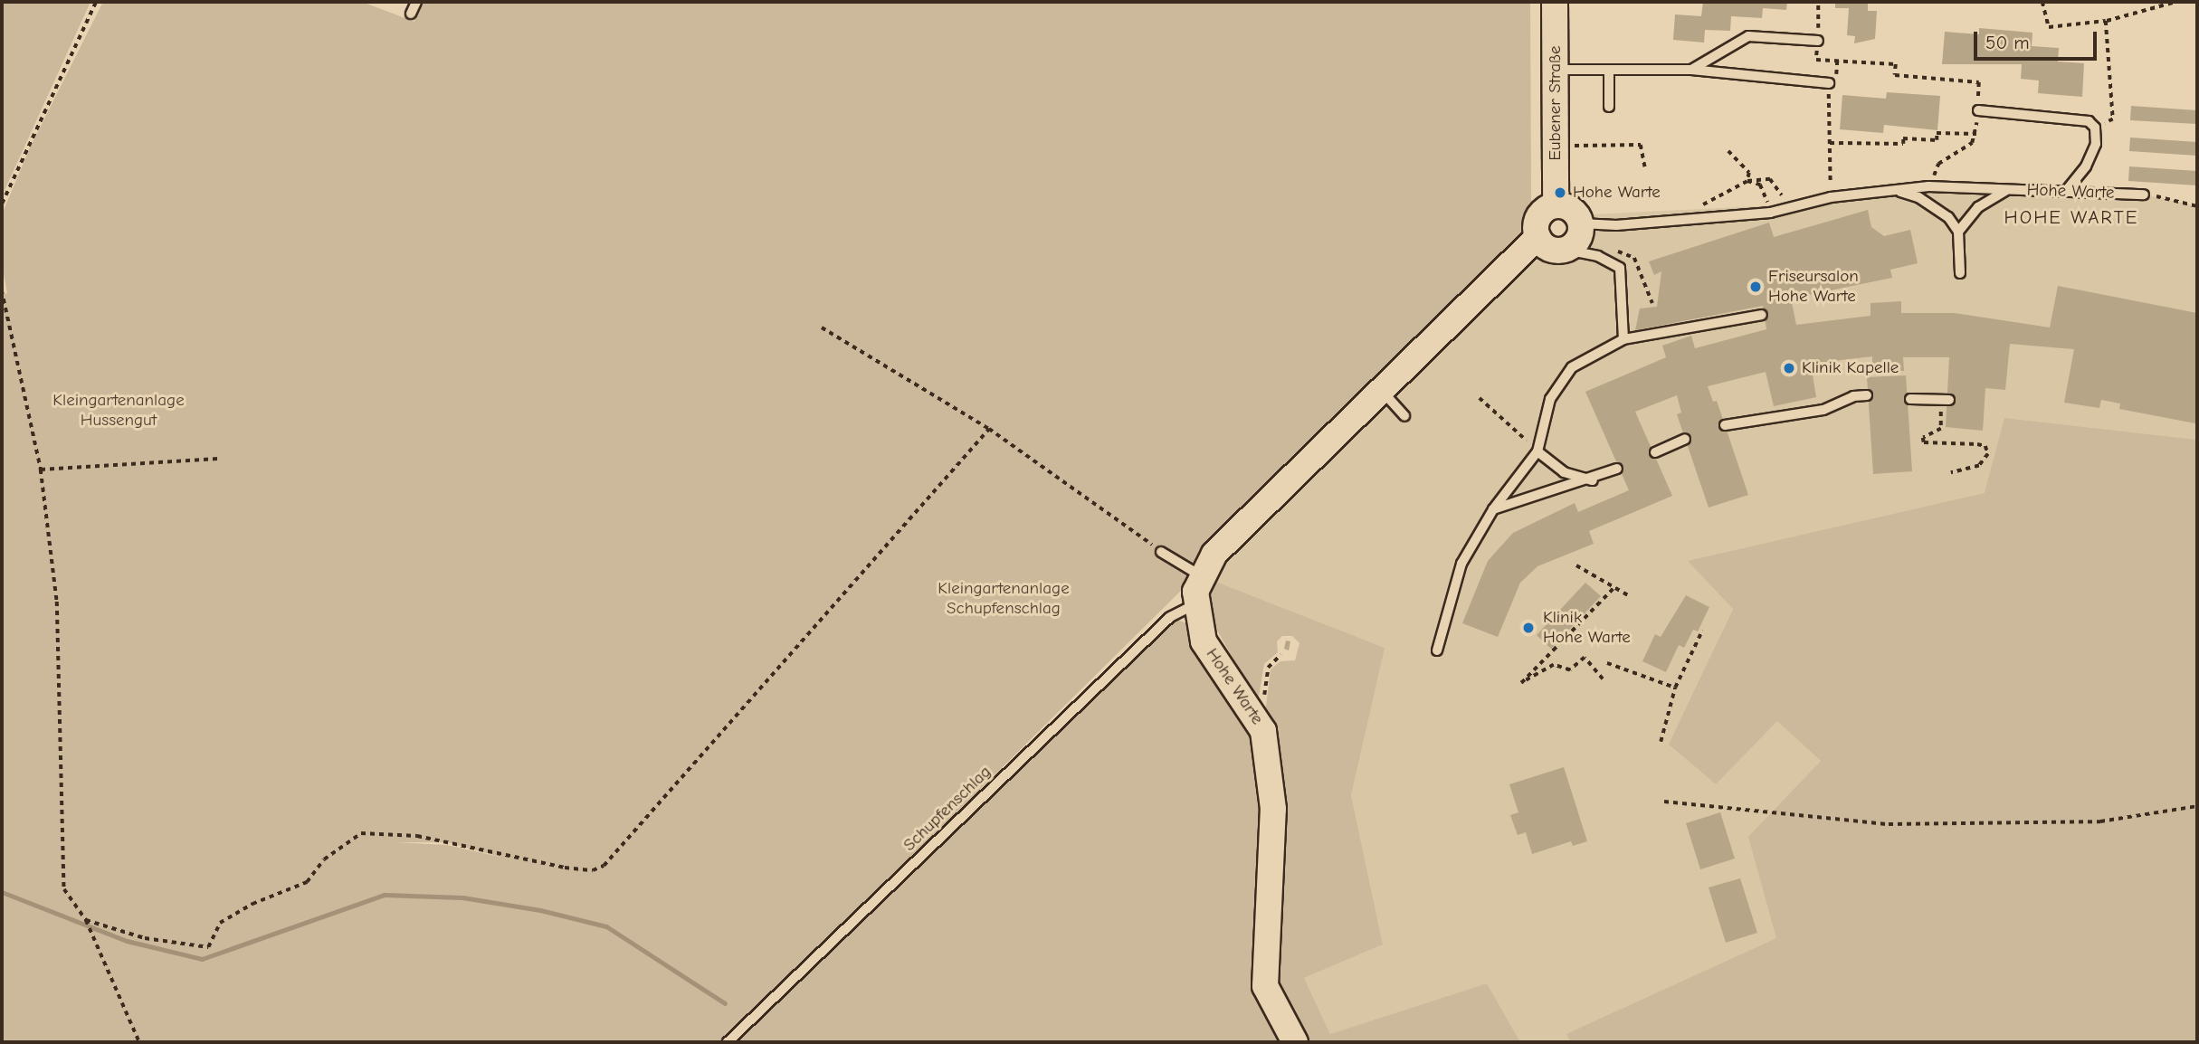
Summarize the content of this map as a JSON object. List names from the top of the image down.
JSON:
{
  "streets": {
    "street": ["Eubener Straße", "Hohe Warte"],
    "lane": ["Schupfenschlag"]
  },
  "crossings": [
    ["Eubener Straße", "Hohe Warte"],
    ["Hohe Warte", "Schupfenschlag"]
  ],
  "districts": ["HOHE WARTE"],
  "parks": ["Kleingartenanlage Hussengut", "Kleingartenanlage Schupfenschlag"],
  "places": [
    "Hohe Warte",
    "Friseursalon Hohe Warte",
    "Klinik Kapelle",
    "Klinik Hohe Warte"
  ],
  "scale_bar": "50 m"
}
